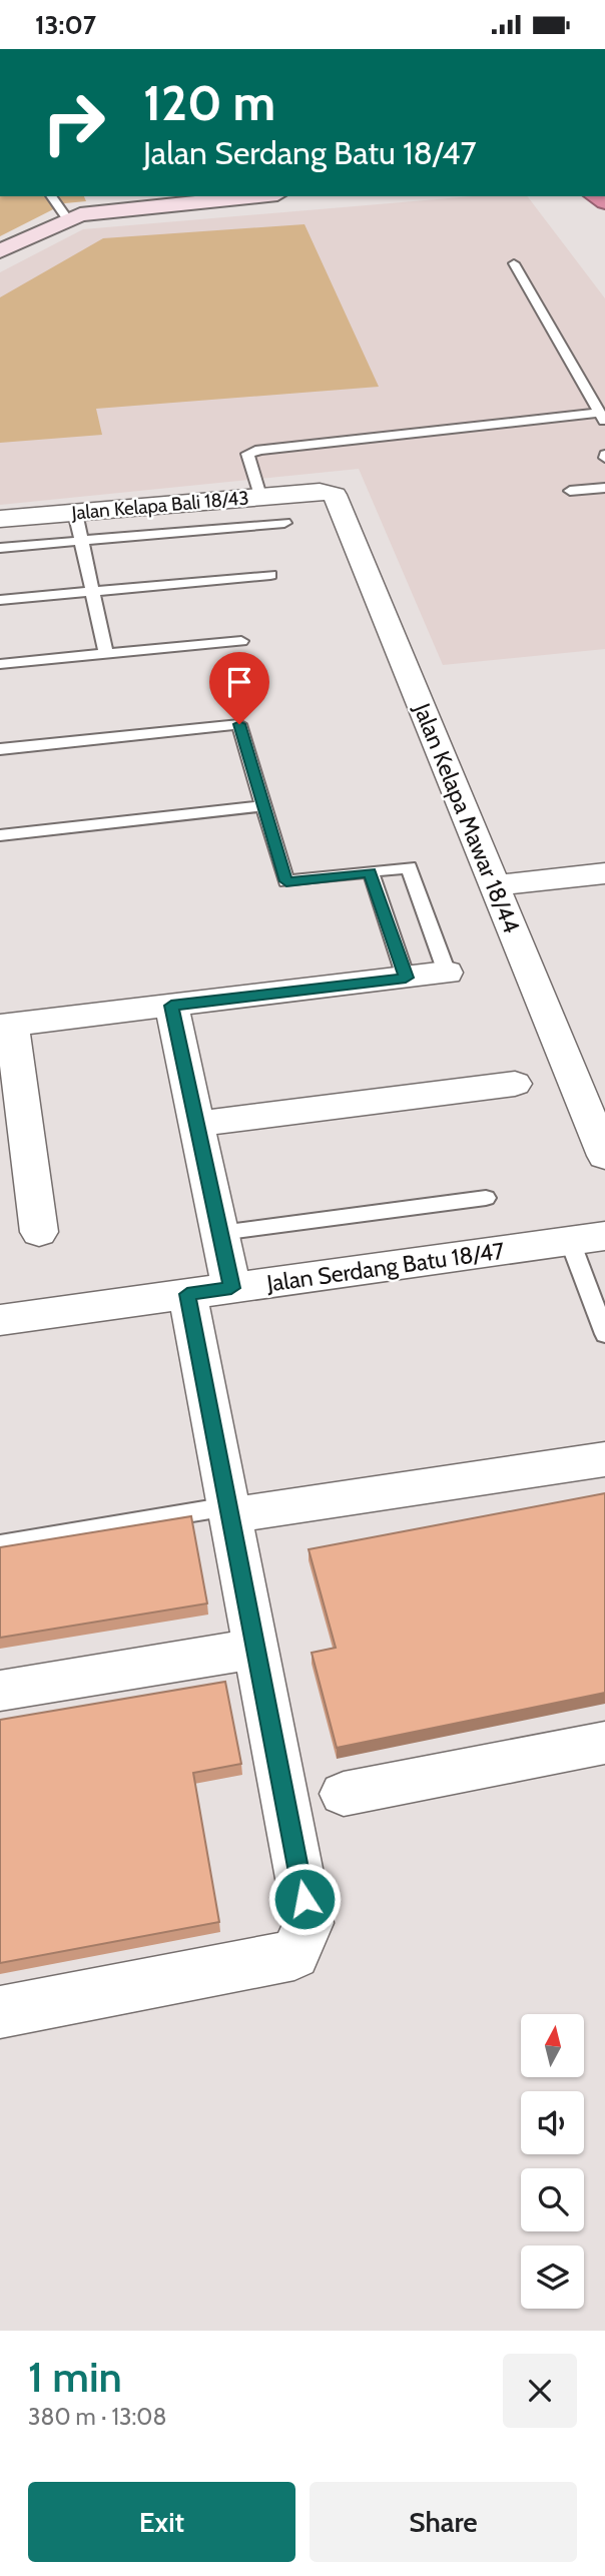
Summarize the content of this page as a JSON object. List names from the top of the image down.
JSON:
{
  "streets": {
    "street": ["Jalan Kelapa Bali 18/43", "Jalan Kelapa Mawar 18/44", "Jalan Serdang Batu 18/47"]
  },
  "crossings": [
    ["Jalan Kelapa Bali 18/43", "Jalan Kelapa Mawar 18/44"]
  ],
  "north": "top",
  "page": {
    "status": "13:07",
    "turn": ["120 m", "Jalan Serdang Batu 18/47"],
    "heading": ["1 min", "380 m · 13:08"],
    "buttons": ["Exit", "Share"]
  }
}
